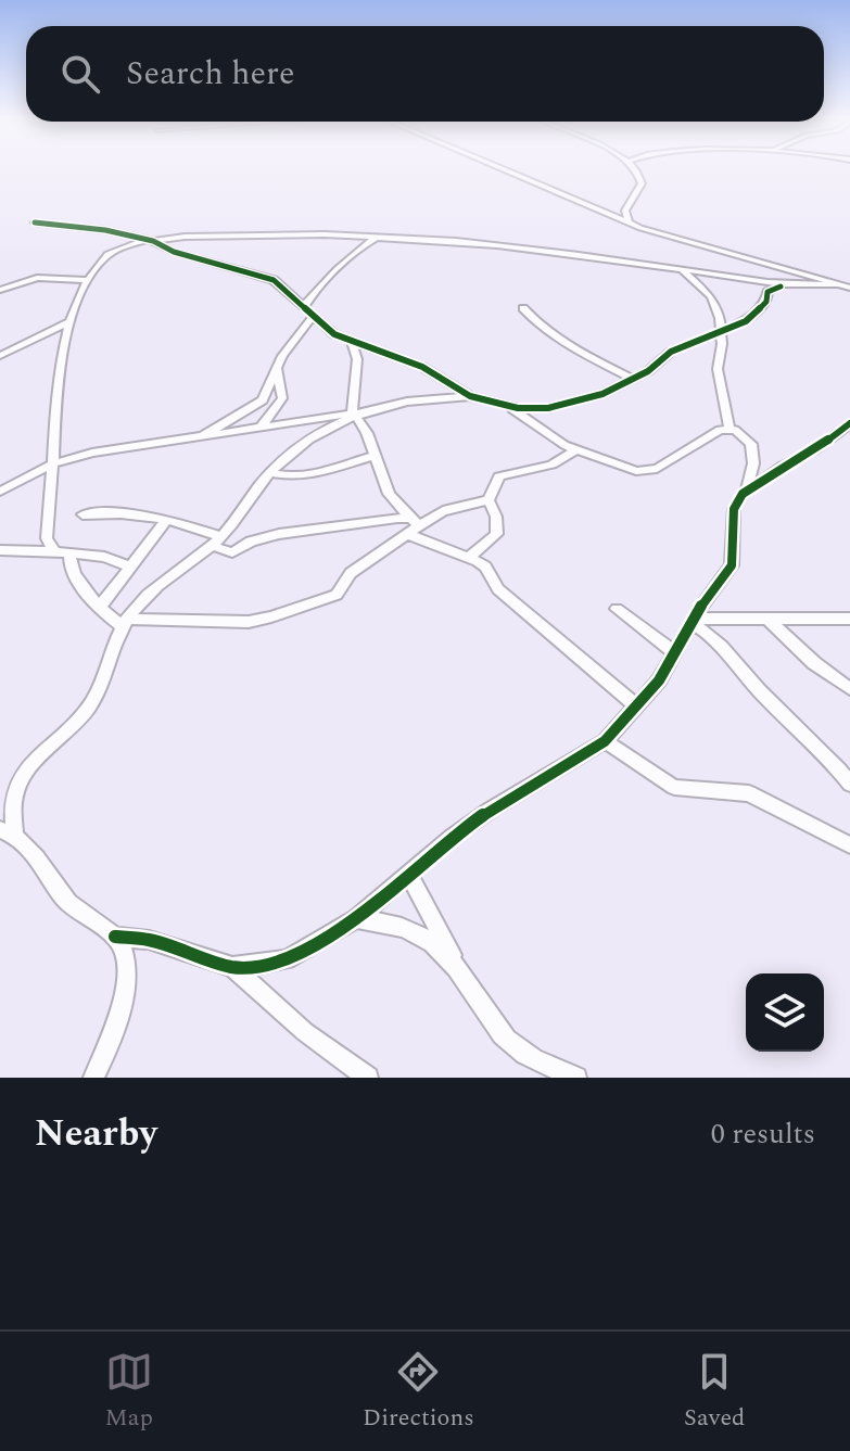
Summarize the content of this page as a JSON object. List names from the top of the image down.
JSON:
{
  "page": {
    "search": "Search here",
    "heading": ["Nearby", "0 results"],
    "nav": ["Map", "Directions", "Saved"]
  }
}
